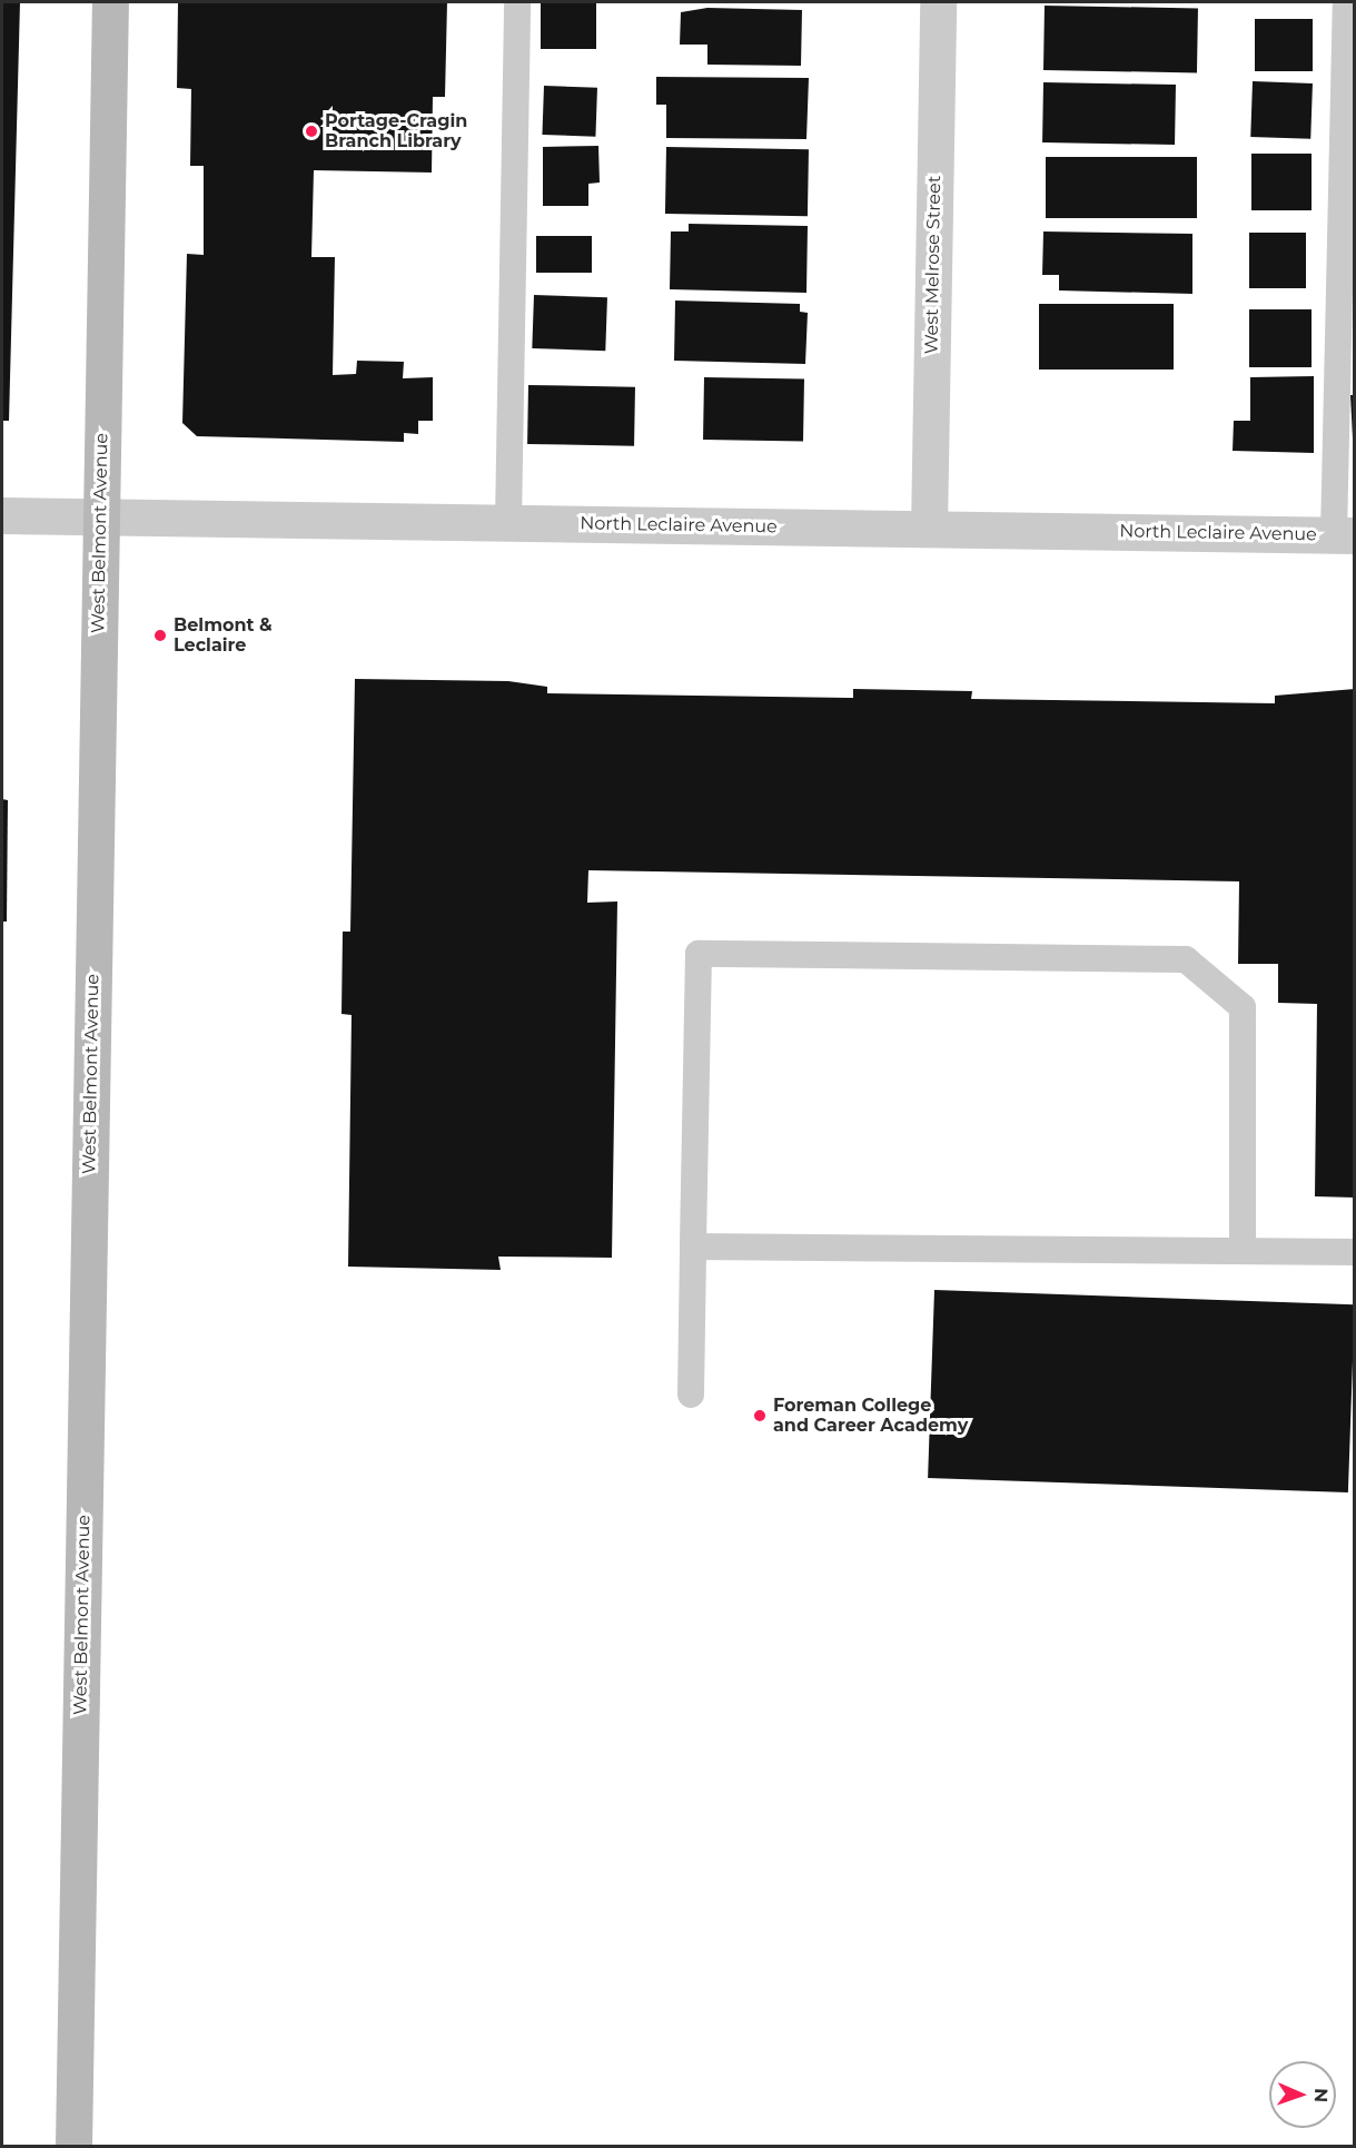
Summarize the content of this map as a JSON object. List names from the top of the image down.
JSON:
{
  "streets": {
    "main road": ["West Belmont Avenue"],
    "street": ["West Melrose Street", "North Leclaire Avenue"]
  },
  "crossings": [
    ["West Melrose Street", "North Leclaire Avenue"],
    ["North Leclaire Avenue", "West Belmont Avenue"]
  ],
  "places": ["Portage-Cragin Branch Library", "Belmont & Leclaire", "Foreman College and Career Academy"],
  "north": "right"
}
